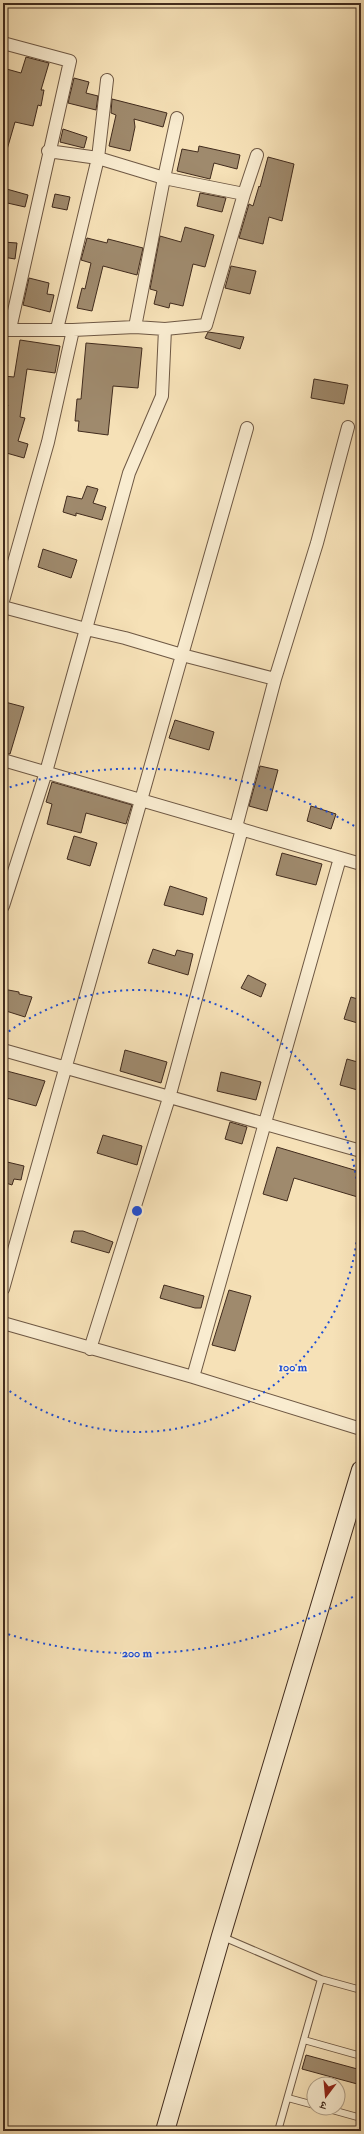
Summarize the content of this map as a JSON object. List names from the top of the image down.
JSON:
{
  "north": "bottom",
  "rings": ["100 m", "200 m"]
}
